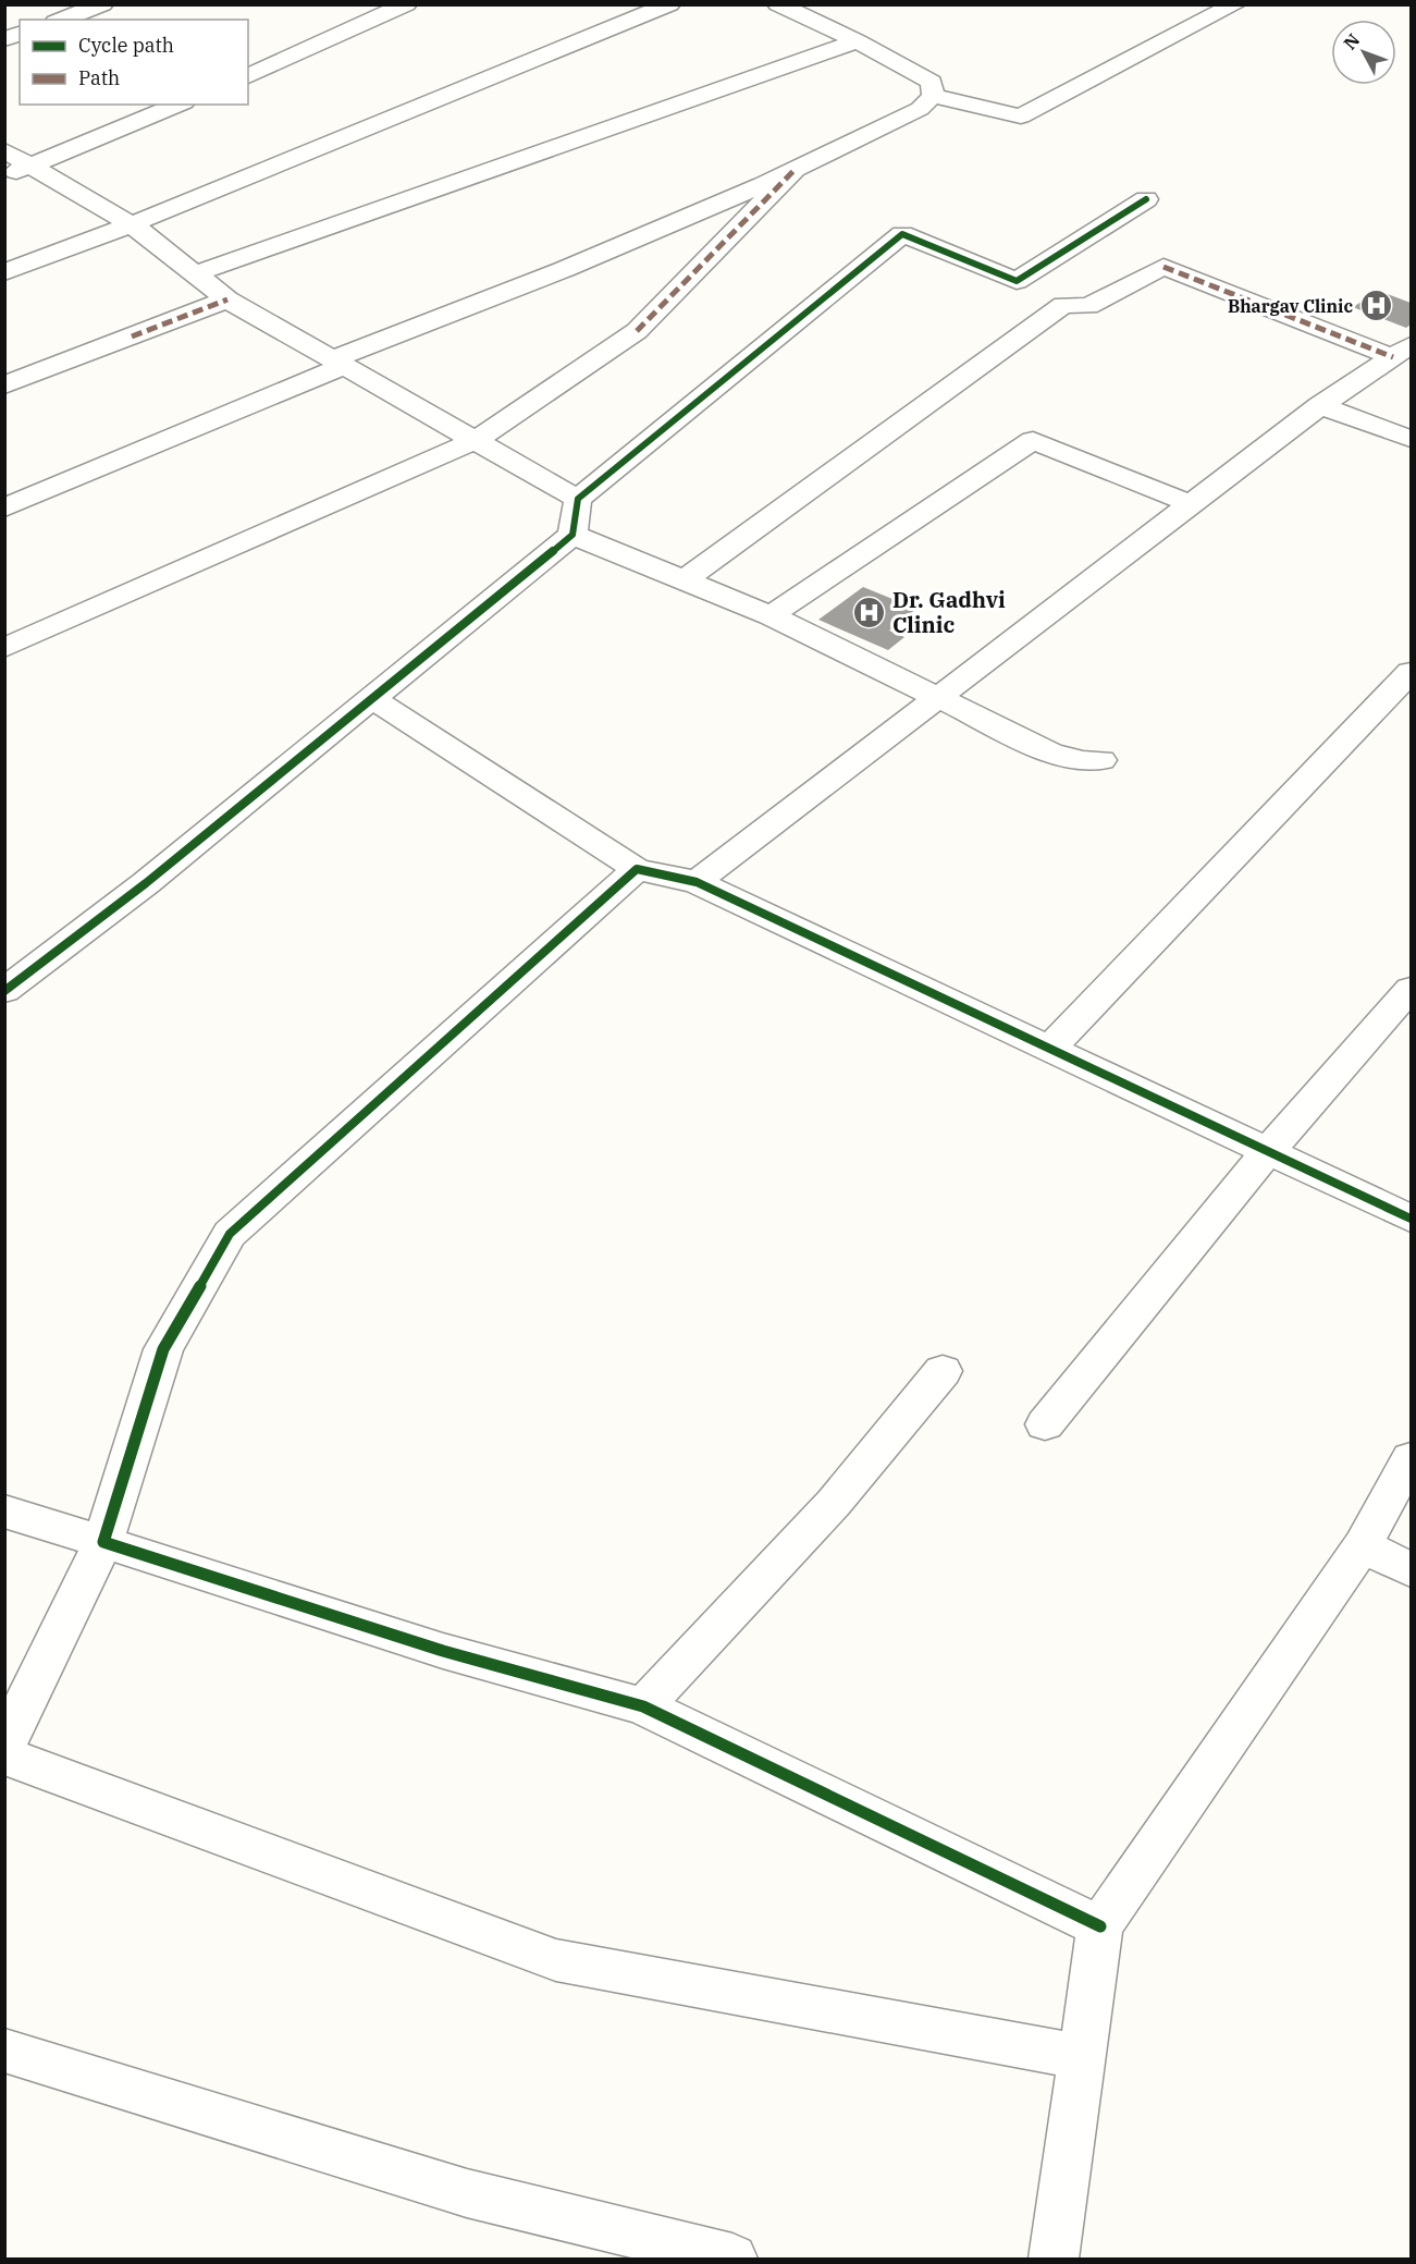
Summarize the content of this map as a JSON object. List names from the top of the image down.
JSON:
{
  "places": {
    "hospital": ["Bhargav Clinic", "Dr. Gadhvi Clinic"]
  },
  "legend": ["Cycle path", "Path"],
  "north": "top left"
}
